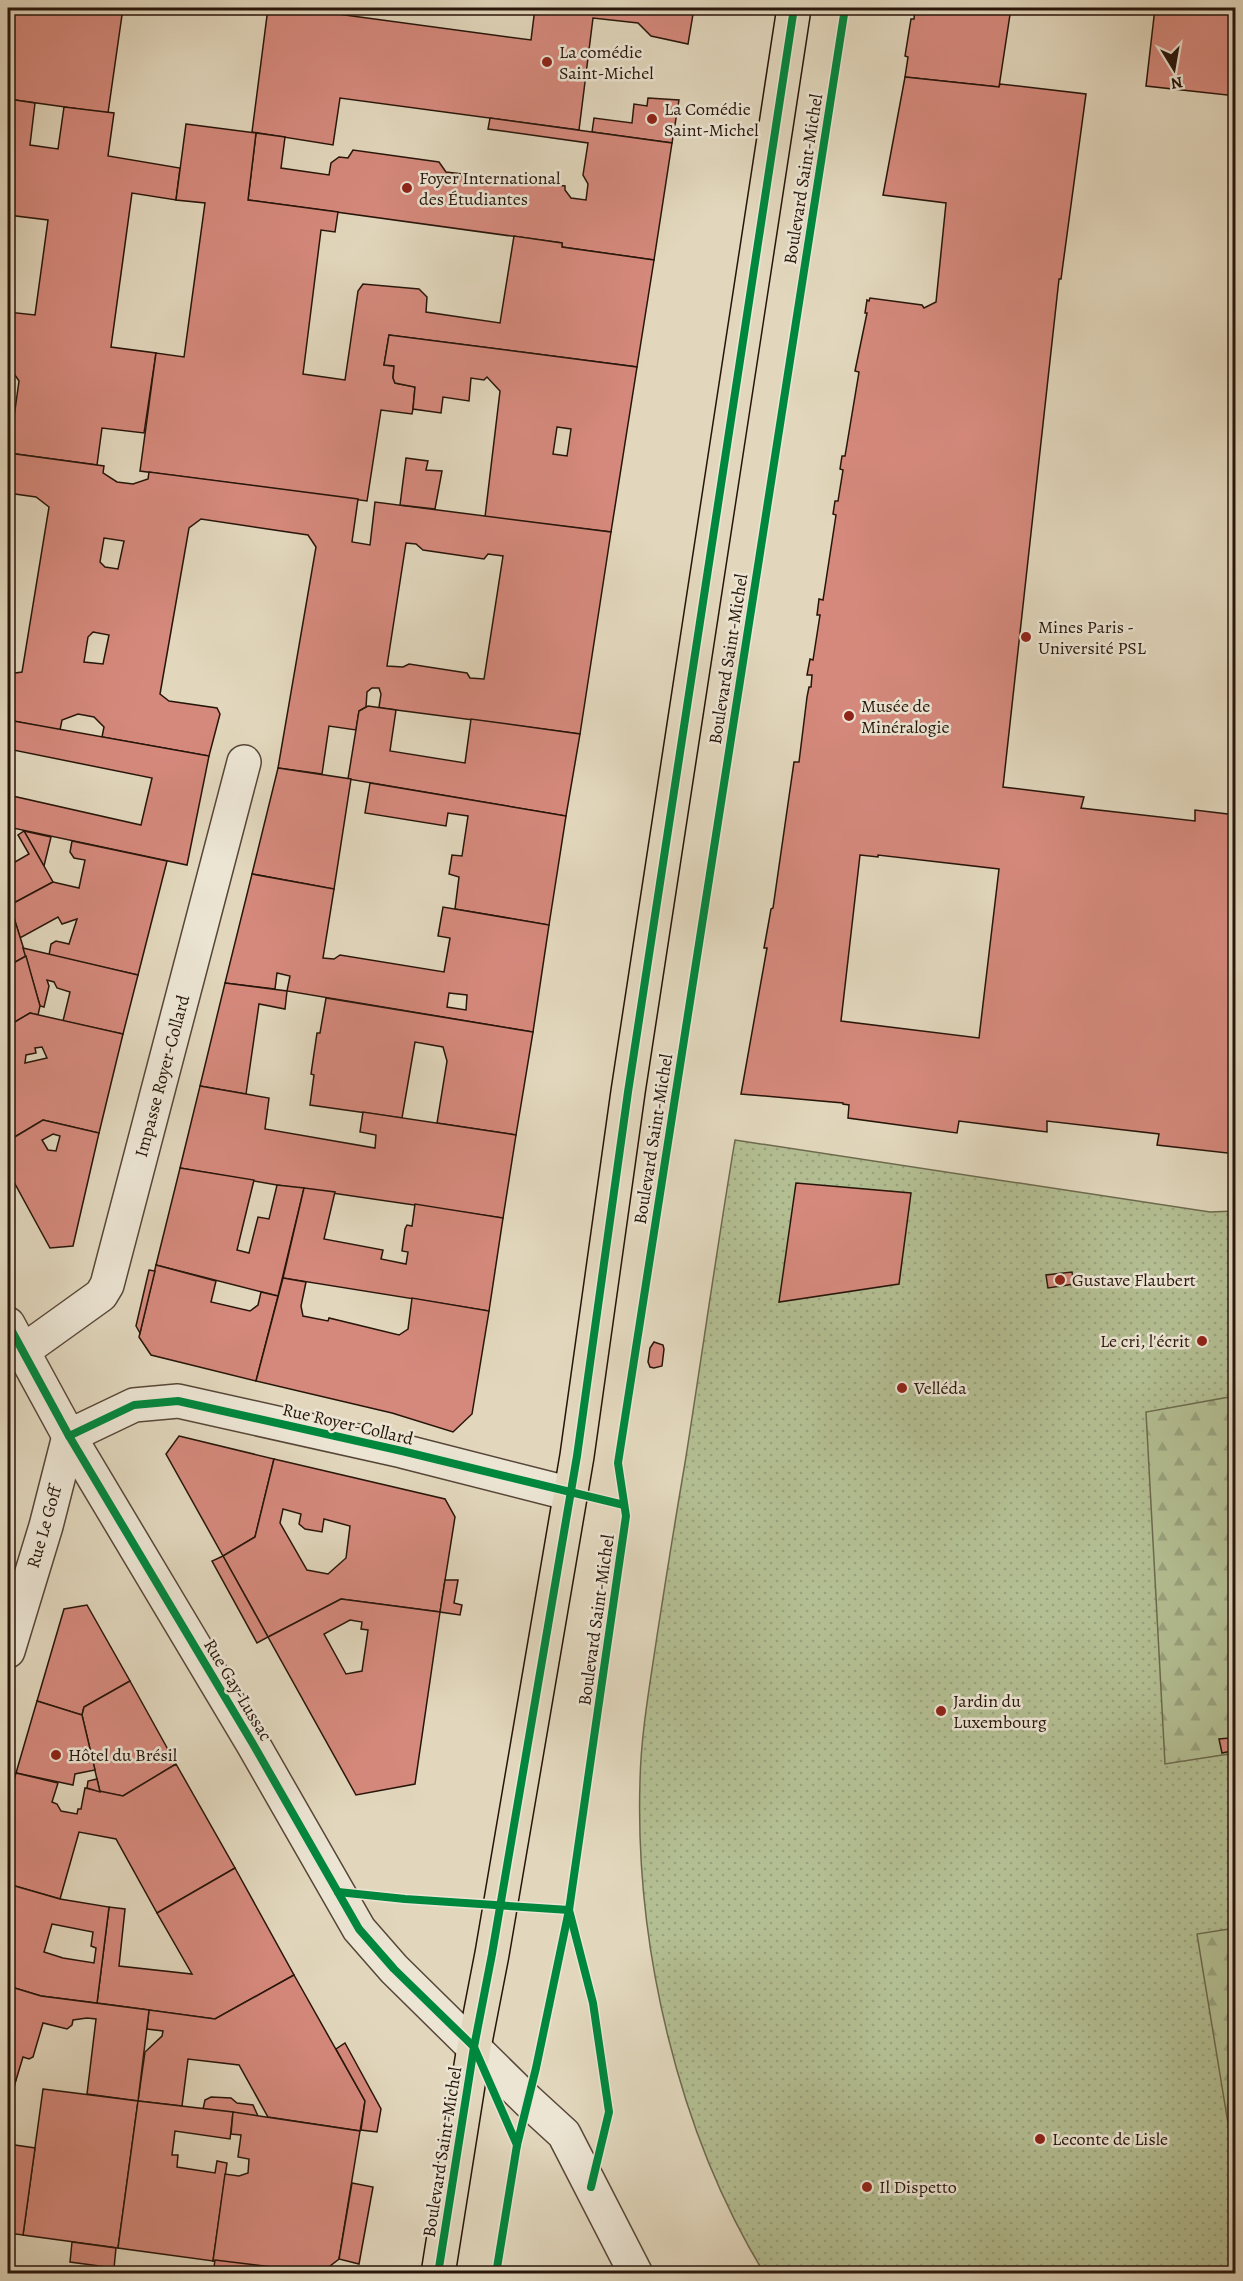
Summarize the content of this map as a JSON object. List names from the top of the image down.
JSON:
{
  "streets": {
    "main road": ["Boulevard Saint-Michel"],
    "street": [
      "Impasse Royer-Collard",
      "Rue Royer-Collard",
      "Rue Le Goff",
      "Rue Gay-Lussac"
    ]
  },
  "crossings": [
    ["Boulevard Saint-Michel", "Rue Royer-Collard"],
    ["Boulevard Saint-Michel", "Rue Gay-Lussac"],
    ["Impasse Royer-Collard", "Rue Gay-Lussac"],
    ["Rue Royer-Collard", "Rue Le Goff"],
    ["Rue Royer-Collard", "Rue Gay-Lussac"],
    ["Rue Le Goff", "Rue Gay-Lussac"]
  ],
  "places": [
    "La comédie Saint-Michel",
    "La Comédie Saint-Michel",
    "Foyer International des Étudiantes",
    "Mines Paris - Université PSL",
    "Musée de Minéralogie",
    "Gustave Flaubert",
    "Le cri, l'écrit",
    "Velléda",
    "Jardin du Luxembourg",
    "Hôtel du Brésil",
    "Leconte de Lisle",
    "Il Dispetto"
  ],
  "north": "bottom"
}
